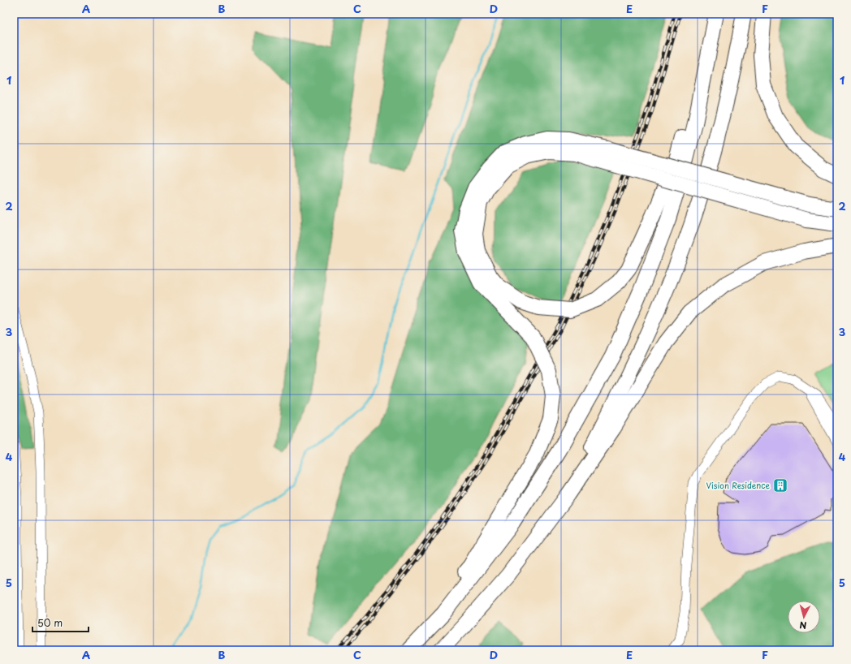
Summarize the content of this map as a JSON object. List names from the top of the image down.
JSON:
{
  "places": {
    "building": ["Vision Residence"]
  },
  "scale_bar": "50 m",
  "north": "bottom",
  "grid": {
    "columns": [
      "A",
      "B",
      "C",
      "D",
      "E",
      "F"
    ],
    "rows": [
      "1",
      "2",
      "3",
      "4",
      "5"
    ]
  }
}
